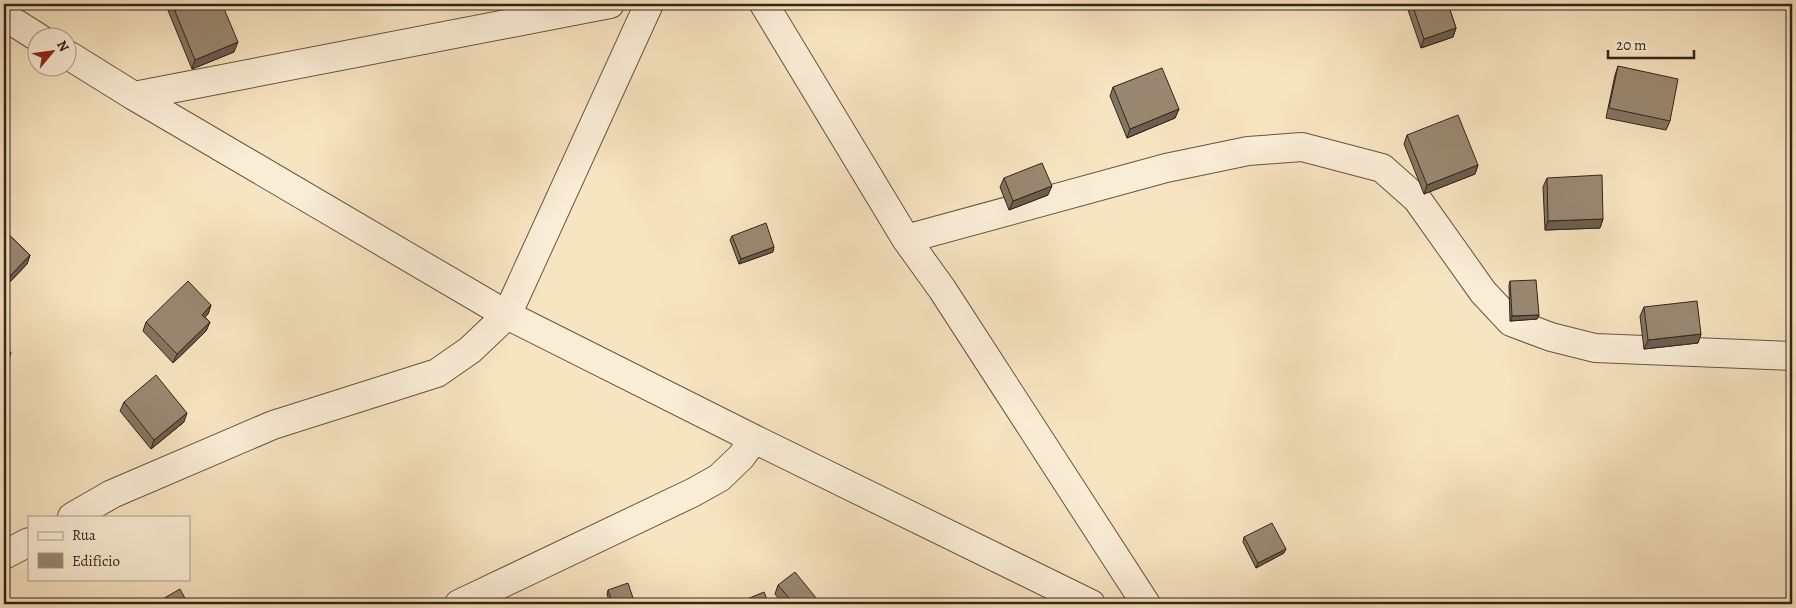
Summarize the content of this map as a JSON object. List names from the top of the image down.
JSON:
{
  "legend": ["Rua", "Edifício"],
  "scale_bar": "20 m",
  "north": "top right"
}
